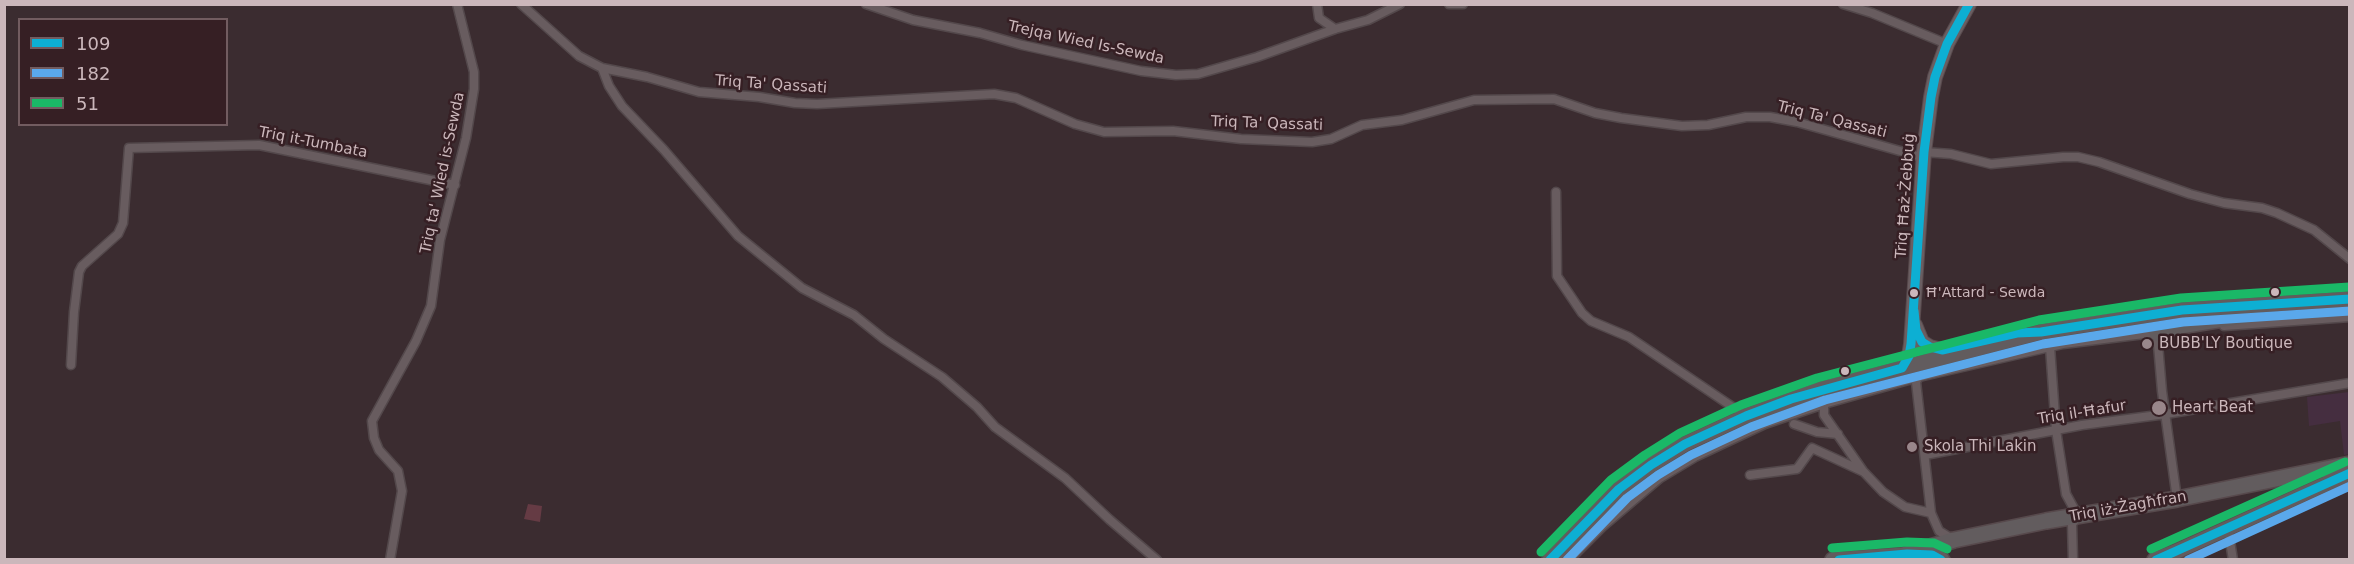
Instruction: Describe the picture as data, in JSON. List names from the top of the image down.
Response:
{
  "streets": {
    "highway": ["Triq iż-Żagħfran"],
    "main road": ["Triq Ħaż-Żebbuġ"],
    "street": [
      "Trejqa Wied Is-Sewda",
      "Triq Ta' Qassati",
      "Triq it-Tumbata",
      "Triq ta' Wied is-Sewda",
      "Triq il-Ħafur"
    ]
  },
  "crossings": [
    ["Triq Ta' Qassati", "Triq Ħaż-Żebbuġ"],
    ["Triq it-Tumbata", "Triq ta' Wied is-Sewda"]
  ],
  "places": [
    "Ħ'Attard - Sewda",
    "BUBB'LY Boutique",
    "Heart Beat",
    "Skola Thi Lakin"
  ],
  "lines": ["transit line 109", "transit line 51", "transit line 182"],
  "legend": ["109", "182", "51"]
}
